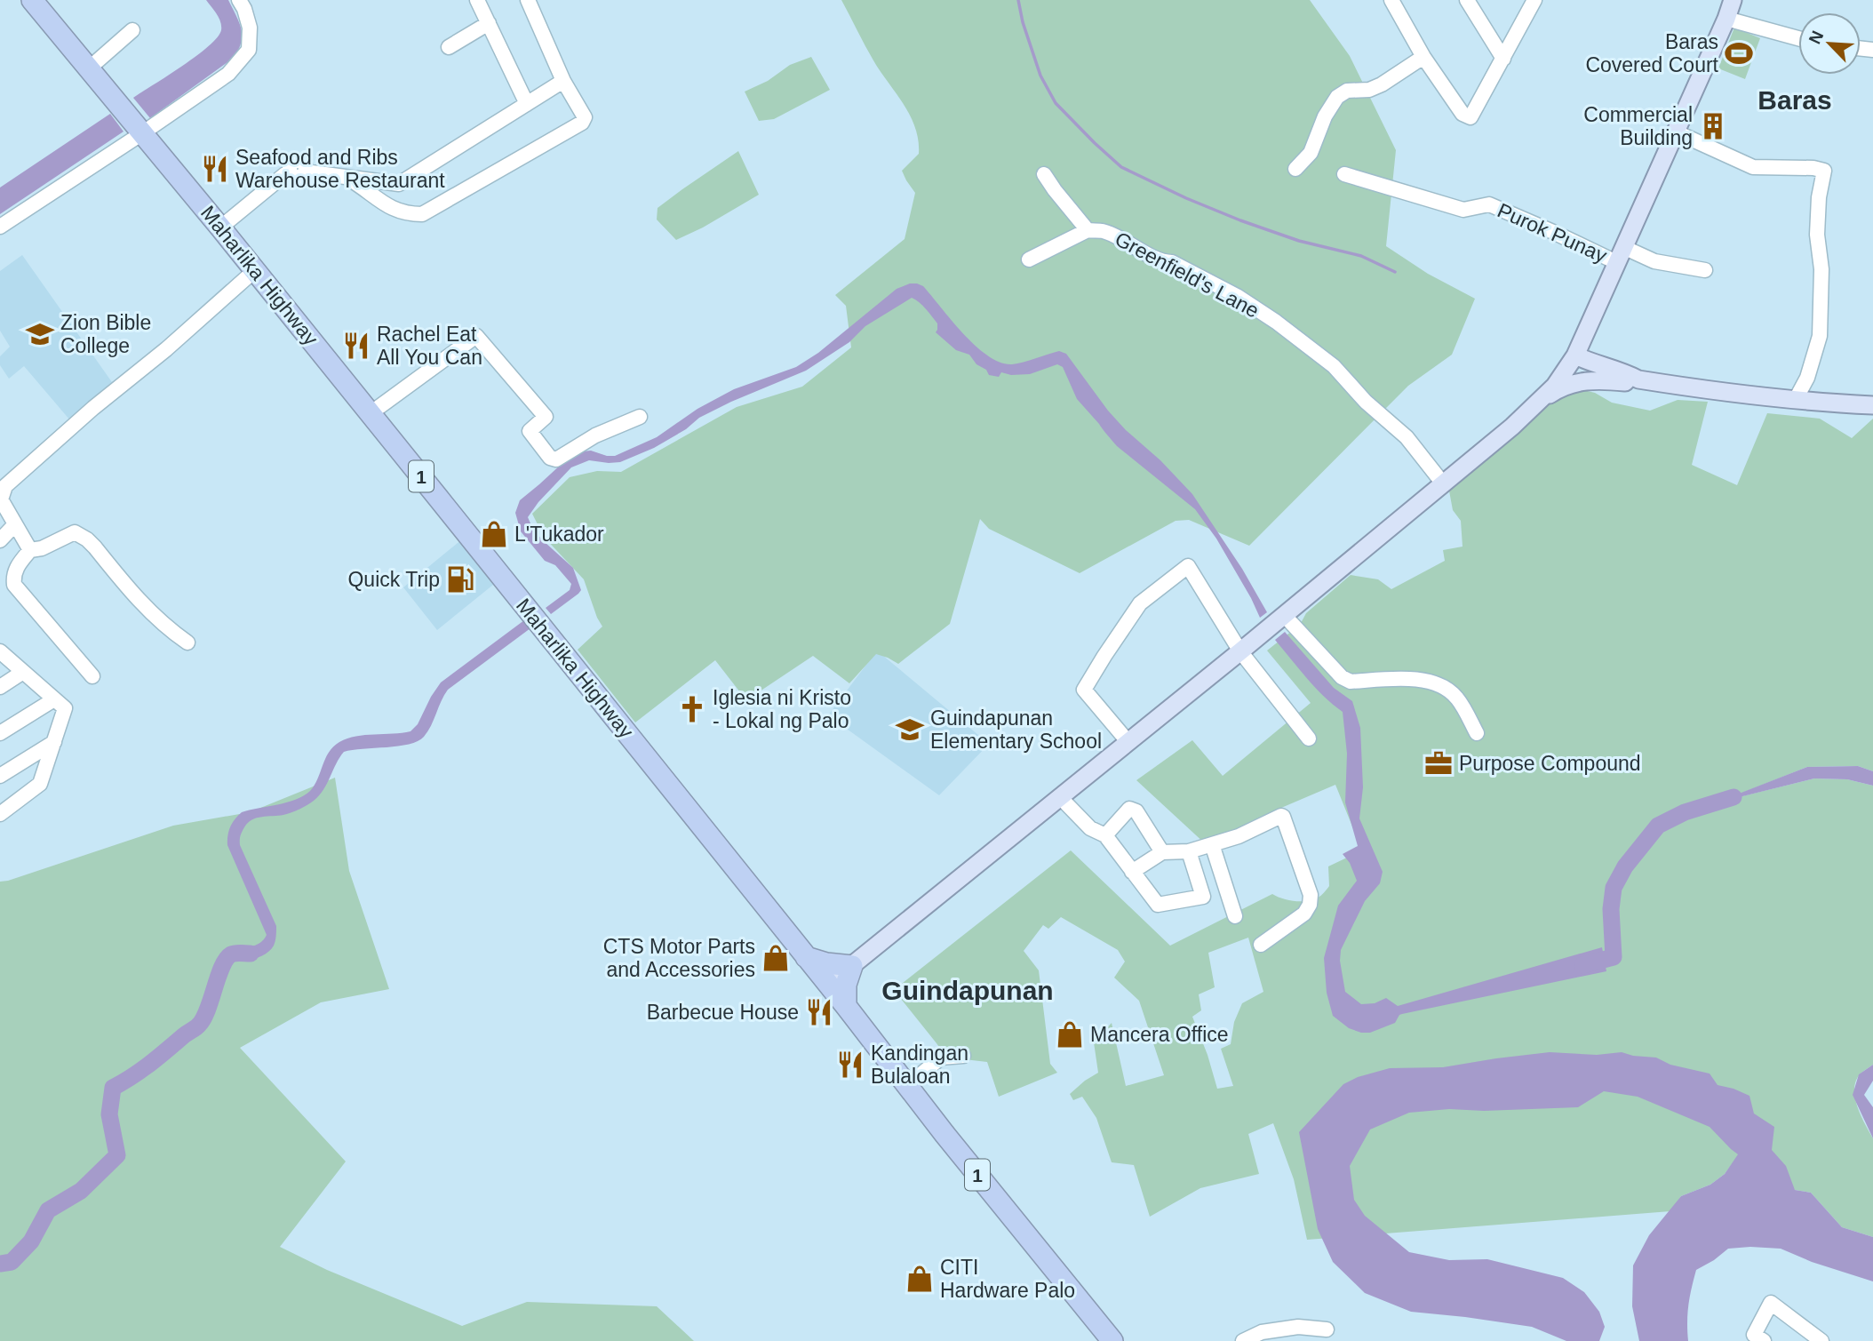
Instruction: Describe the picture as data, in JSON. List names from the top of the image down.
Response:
{
  "streets": {
    "highway": ["Maharlika Highway", "1"],
    "street": ["Purok Punay", "Greenfield's Lane"]
  },
  "districts": ["Baras", "Guindapunan"],
  "places": {
    "sports": ["Baras Covered Court"],
    "building": ["Commercial Building"],
    "restaurant": [
      "Seafood and Ribs Warehouse Restaurant",
      "Rachel Eat All You Can",
      "Barbecue House",
      "Kandingan Bulaloan"
    ],
    "school or university": ["Zion Bible College", "Guindapunan Elementary School"],
    "shop": [
      "L'Tukador",
      "CTS Motor Parts and Accessories",
      "Mancera Office",
      "CITI Hardware Palo"
    ],
    "fuel station": ["Quick Trip"],
    "church": ["Iglesia ni Kristo - Lokal ng Palo"],
    "office": ["Purpose Compound"]
  },
  "north": "top left"
}
